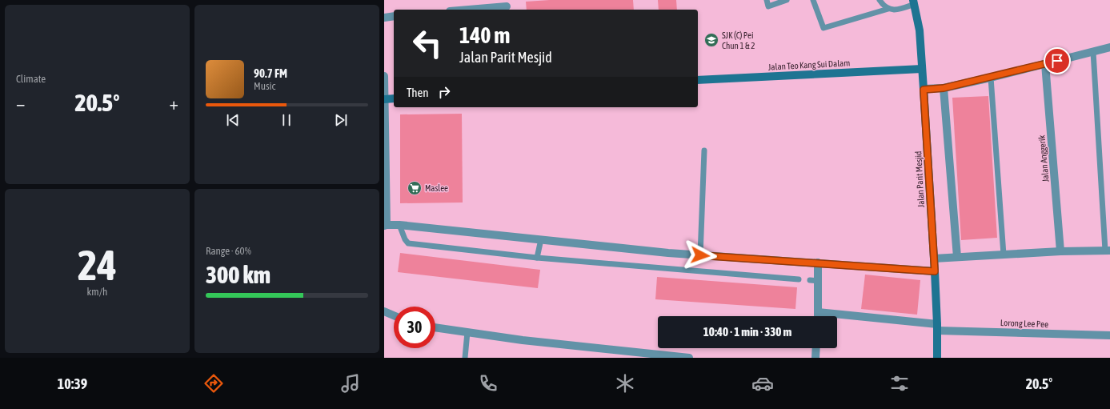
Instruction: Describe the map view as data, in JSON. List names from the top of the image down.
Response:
{
  "streets": {
    "main road": ["Jalan Teo Kang Sui Dalam", "Jalan Parit Mesjid"],
    "street": ["Jalan Anggerik", "Lorong Lee Pee"]
  },
  "crossings": [
    ["Jalan Teo Kang Sui Dalam", "Jalan Parit Mesjid"],
    ["Jalan Parit Mesjid", "Lorong Lee Pee"]
  ],
  "places": {
    "school or university": ["SJK (C) Pei Chun 1 & 2"],
    "supermarket": ["Maslee"]
  },
  "page": {
    "tile": [
      "Climate",
      ["24", "km/h"],
      ["Range · 60%", "300 km"]
    ],
    "turn": ["140 m", "Jalan Parit Mesjid"],
    "song": ["90.7 FM", "Music"],
    "then": "Then",
    "heat": ["−", "20.5°", "+"],
    "limit": "30",
    "trip": "10:40 · 1 min · 330 m",
    "tabs": ["10:39", "20.5°"]
  }
}
